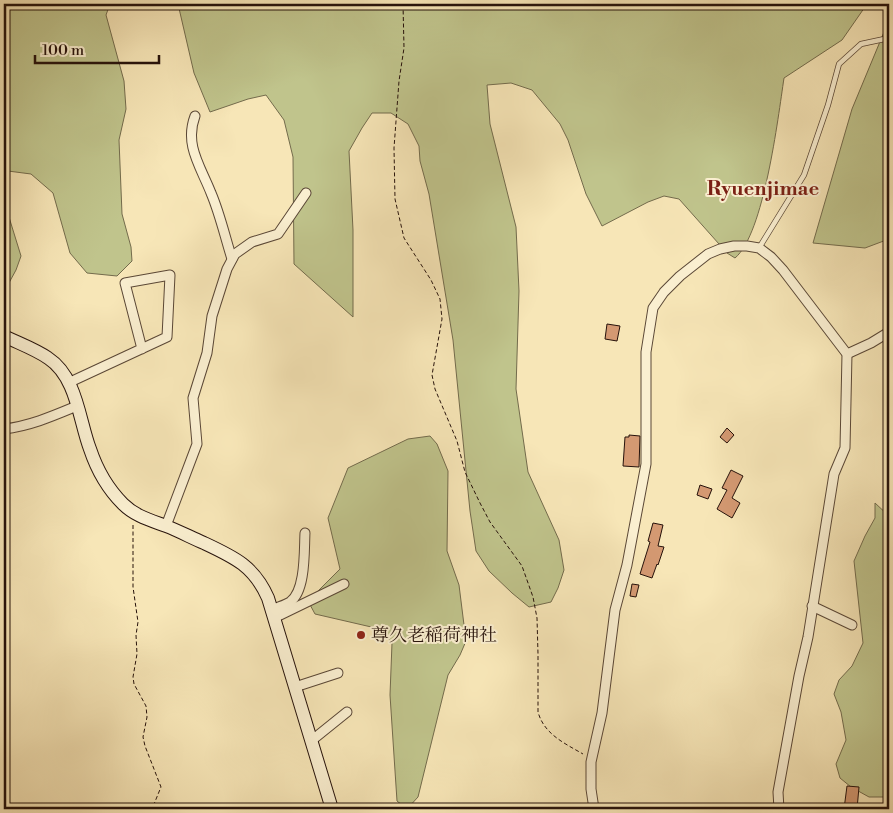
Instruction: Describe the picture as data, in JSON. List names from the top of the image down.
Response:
{
  "districts": ["Ryuenjimae"],
  "places": ["尊久老稲荷神社"],
  "scale_bar": "100 m"
}
